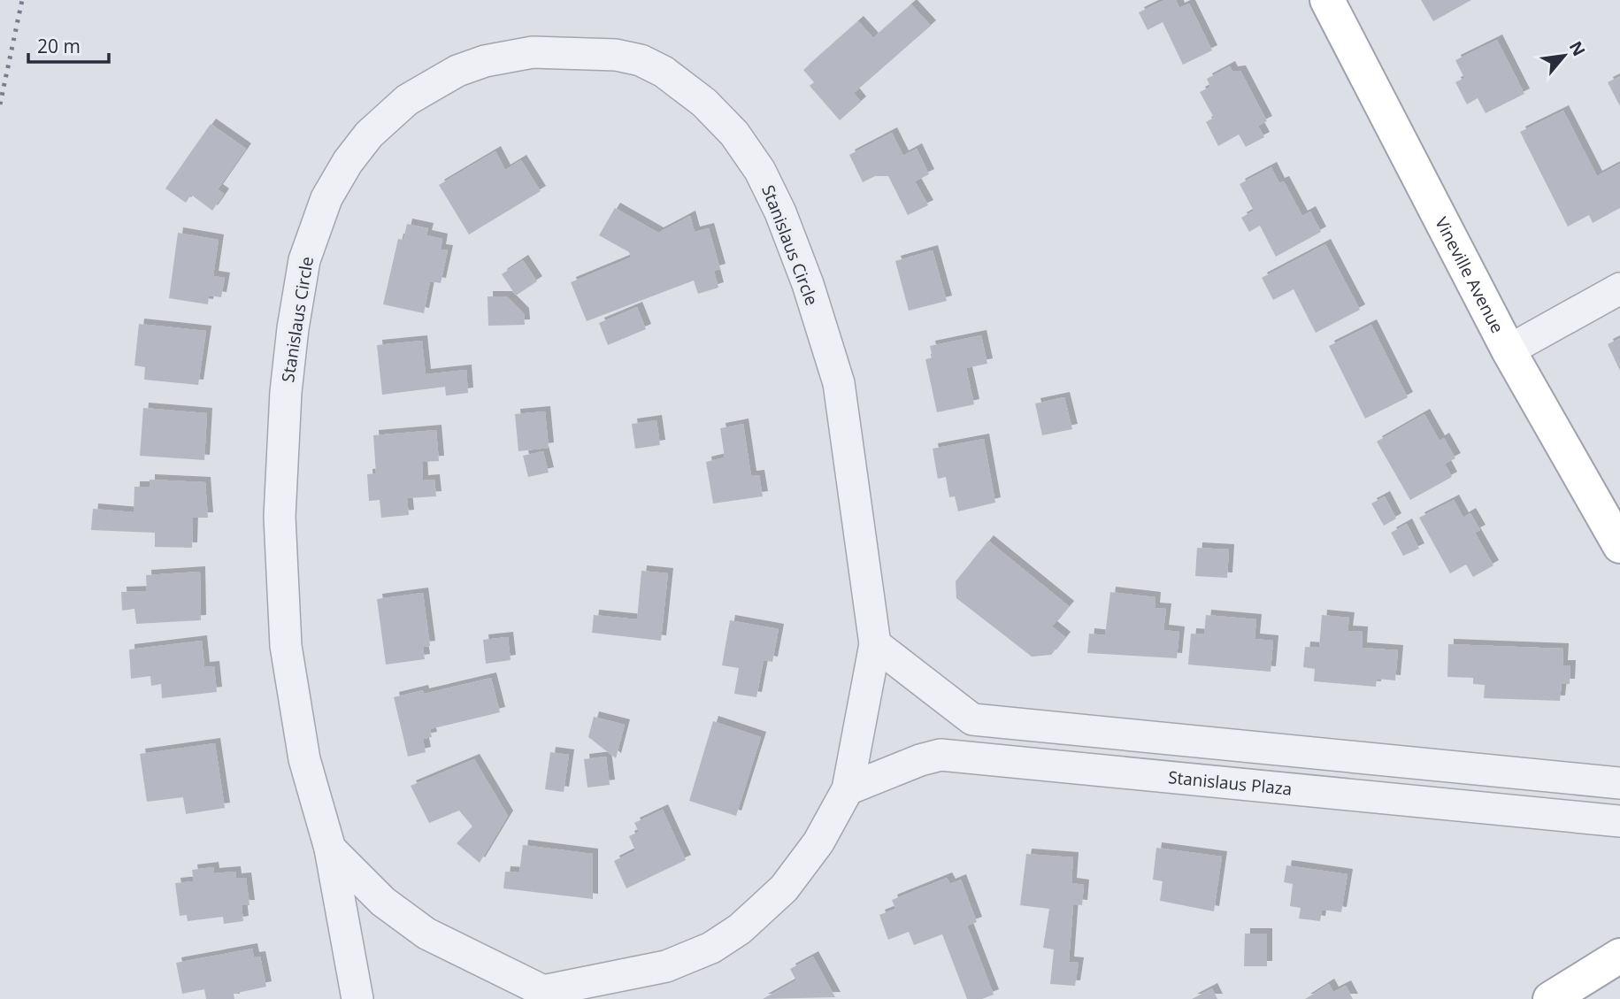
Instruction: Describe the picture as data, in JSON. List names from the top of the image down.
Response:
{
  "streets": {
    "main road": ["Vineville Avenue"],
    "street": ["Stanislaus Circle", "Stanislaus Plaza"]
  },
  "crossings": [
    ["Stanislaus Circle", "Stanislaus Plaza"]
  ],
  "scale_bar": "20 m",
  "north": "top right"
}
